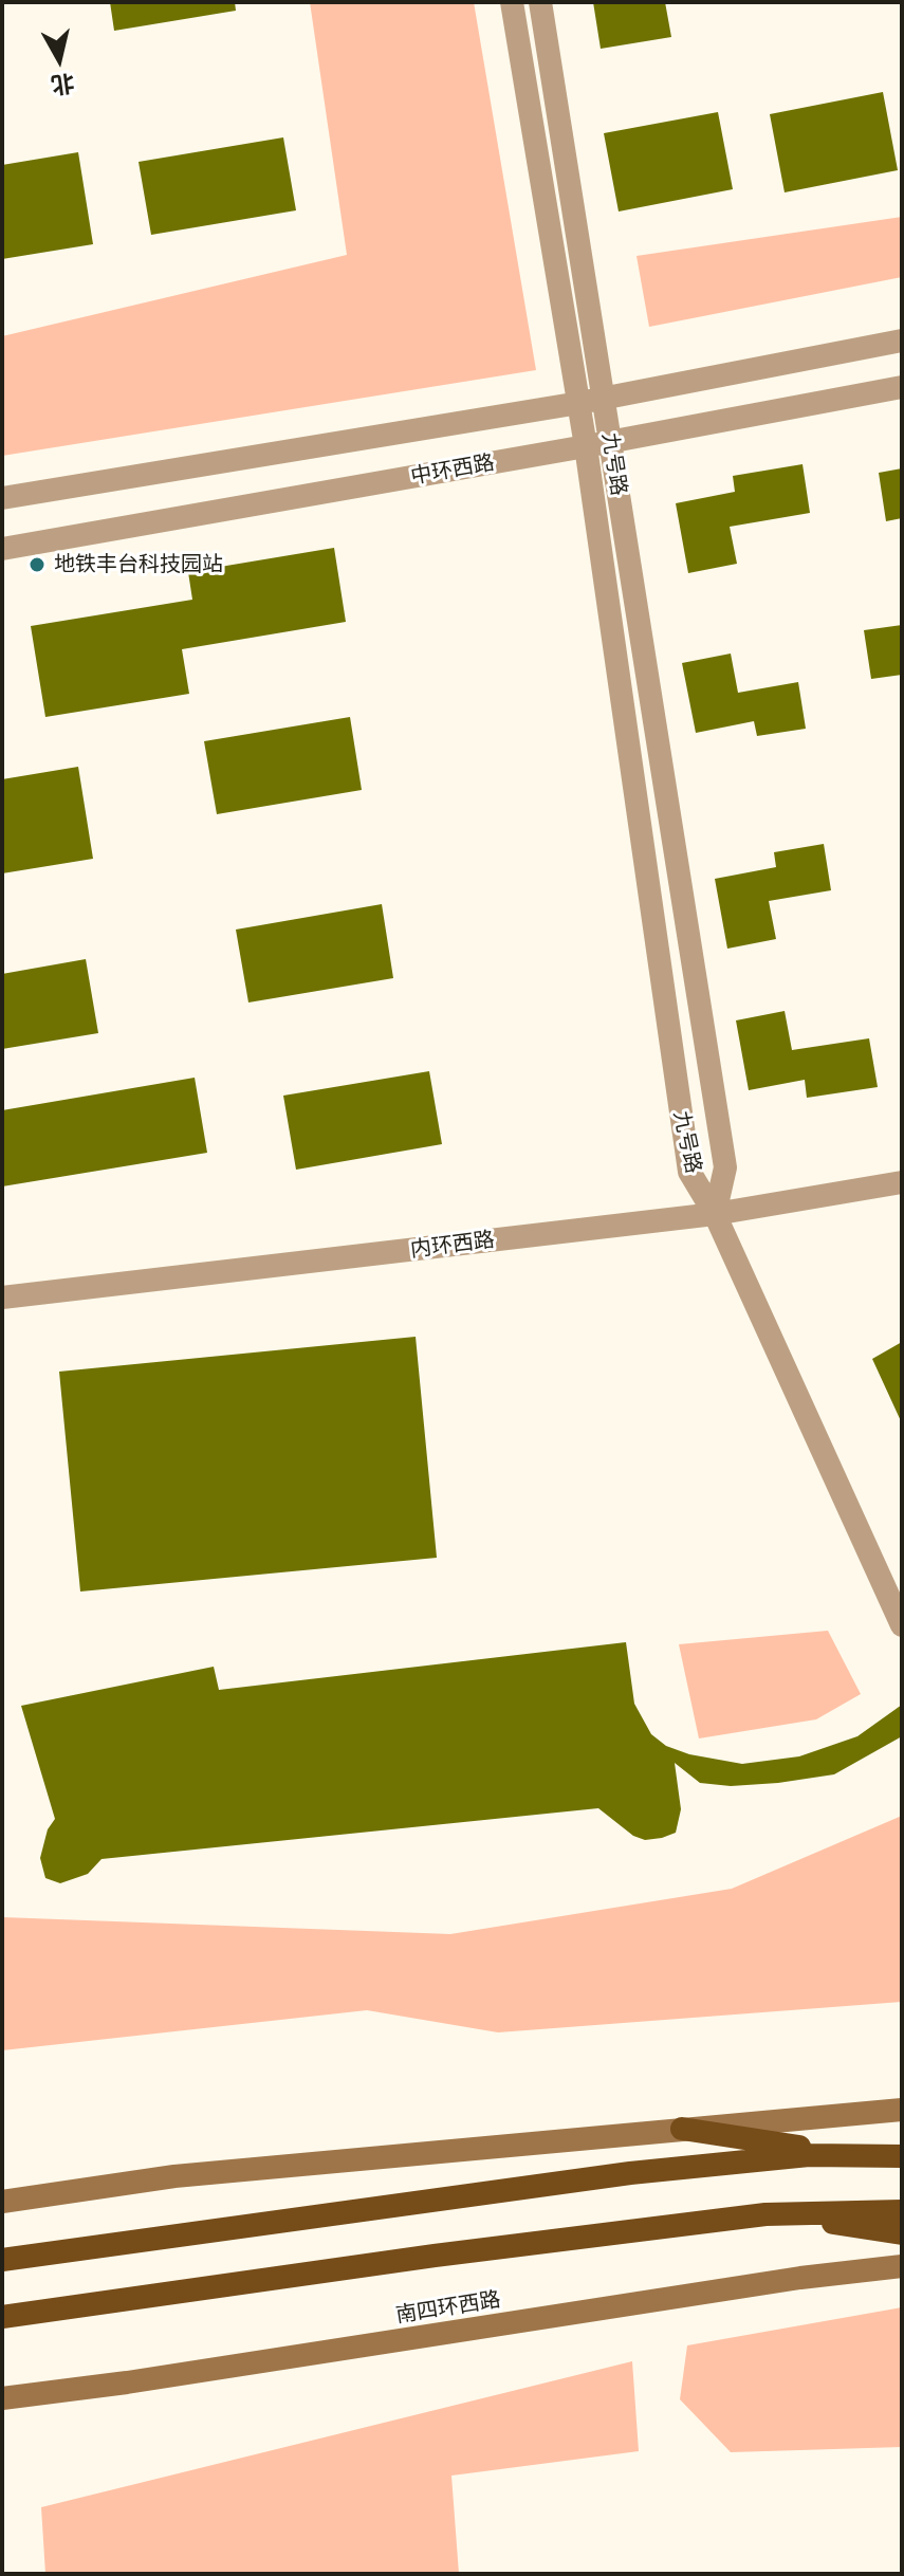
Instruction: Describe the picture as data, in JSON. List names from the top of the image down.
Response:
{
  "streets": {
    "main road": ["南四环西路"],
    "street": ["九号路", "中环西路", "内环西路"]
  },
  "crossings": [
    ["九号路", "中环西路"],
    ["九号路", "内环西路"]
  ],
  "places": ["地铁丰台科技园站"],
  "north": "bottom"
}
